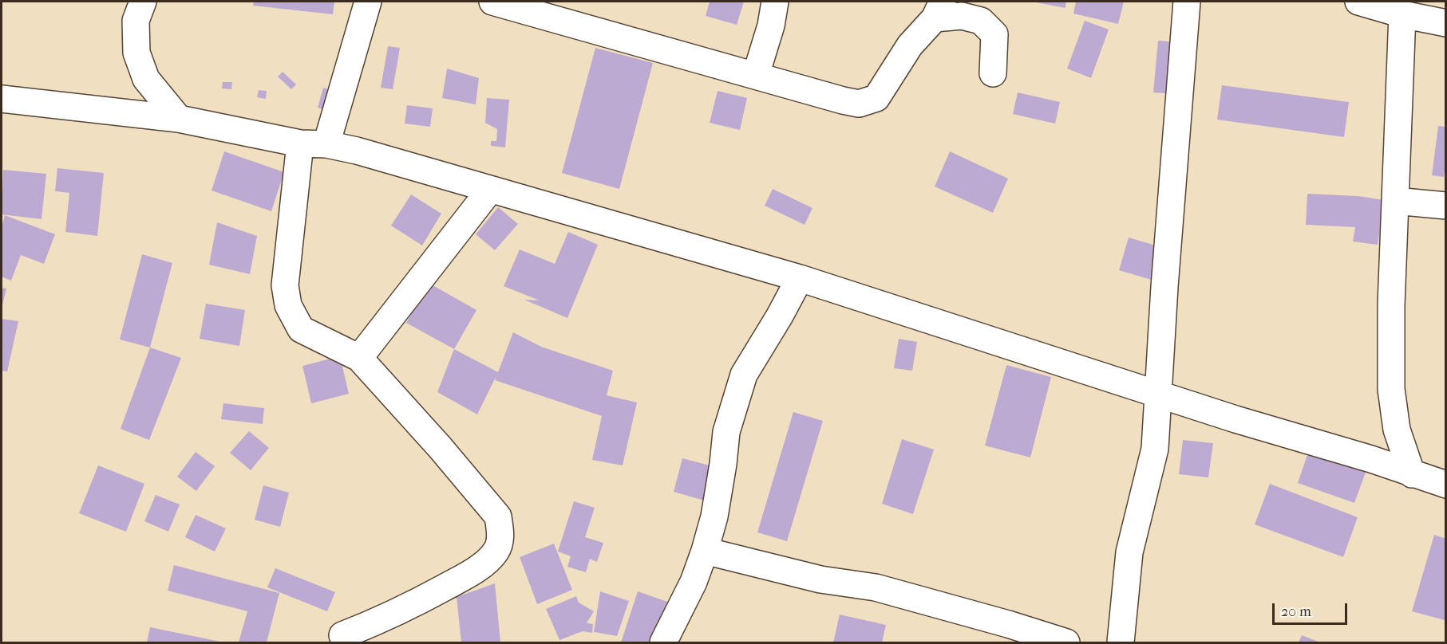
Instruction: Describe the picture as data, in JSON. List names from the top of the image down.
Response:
{
  "scale_bar": "20 m"
}
